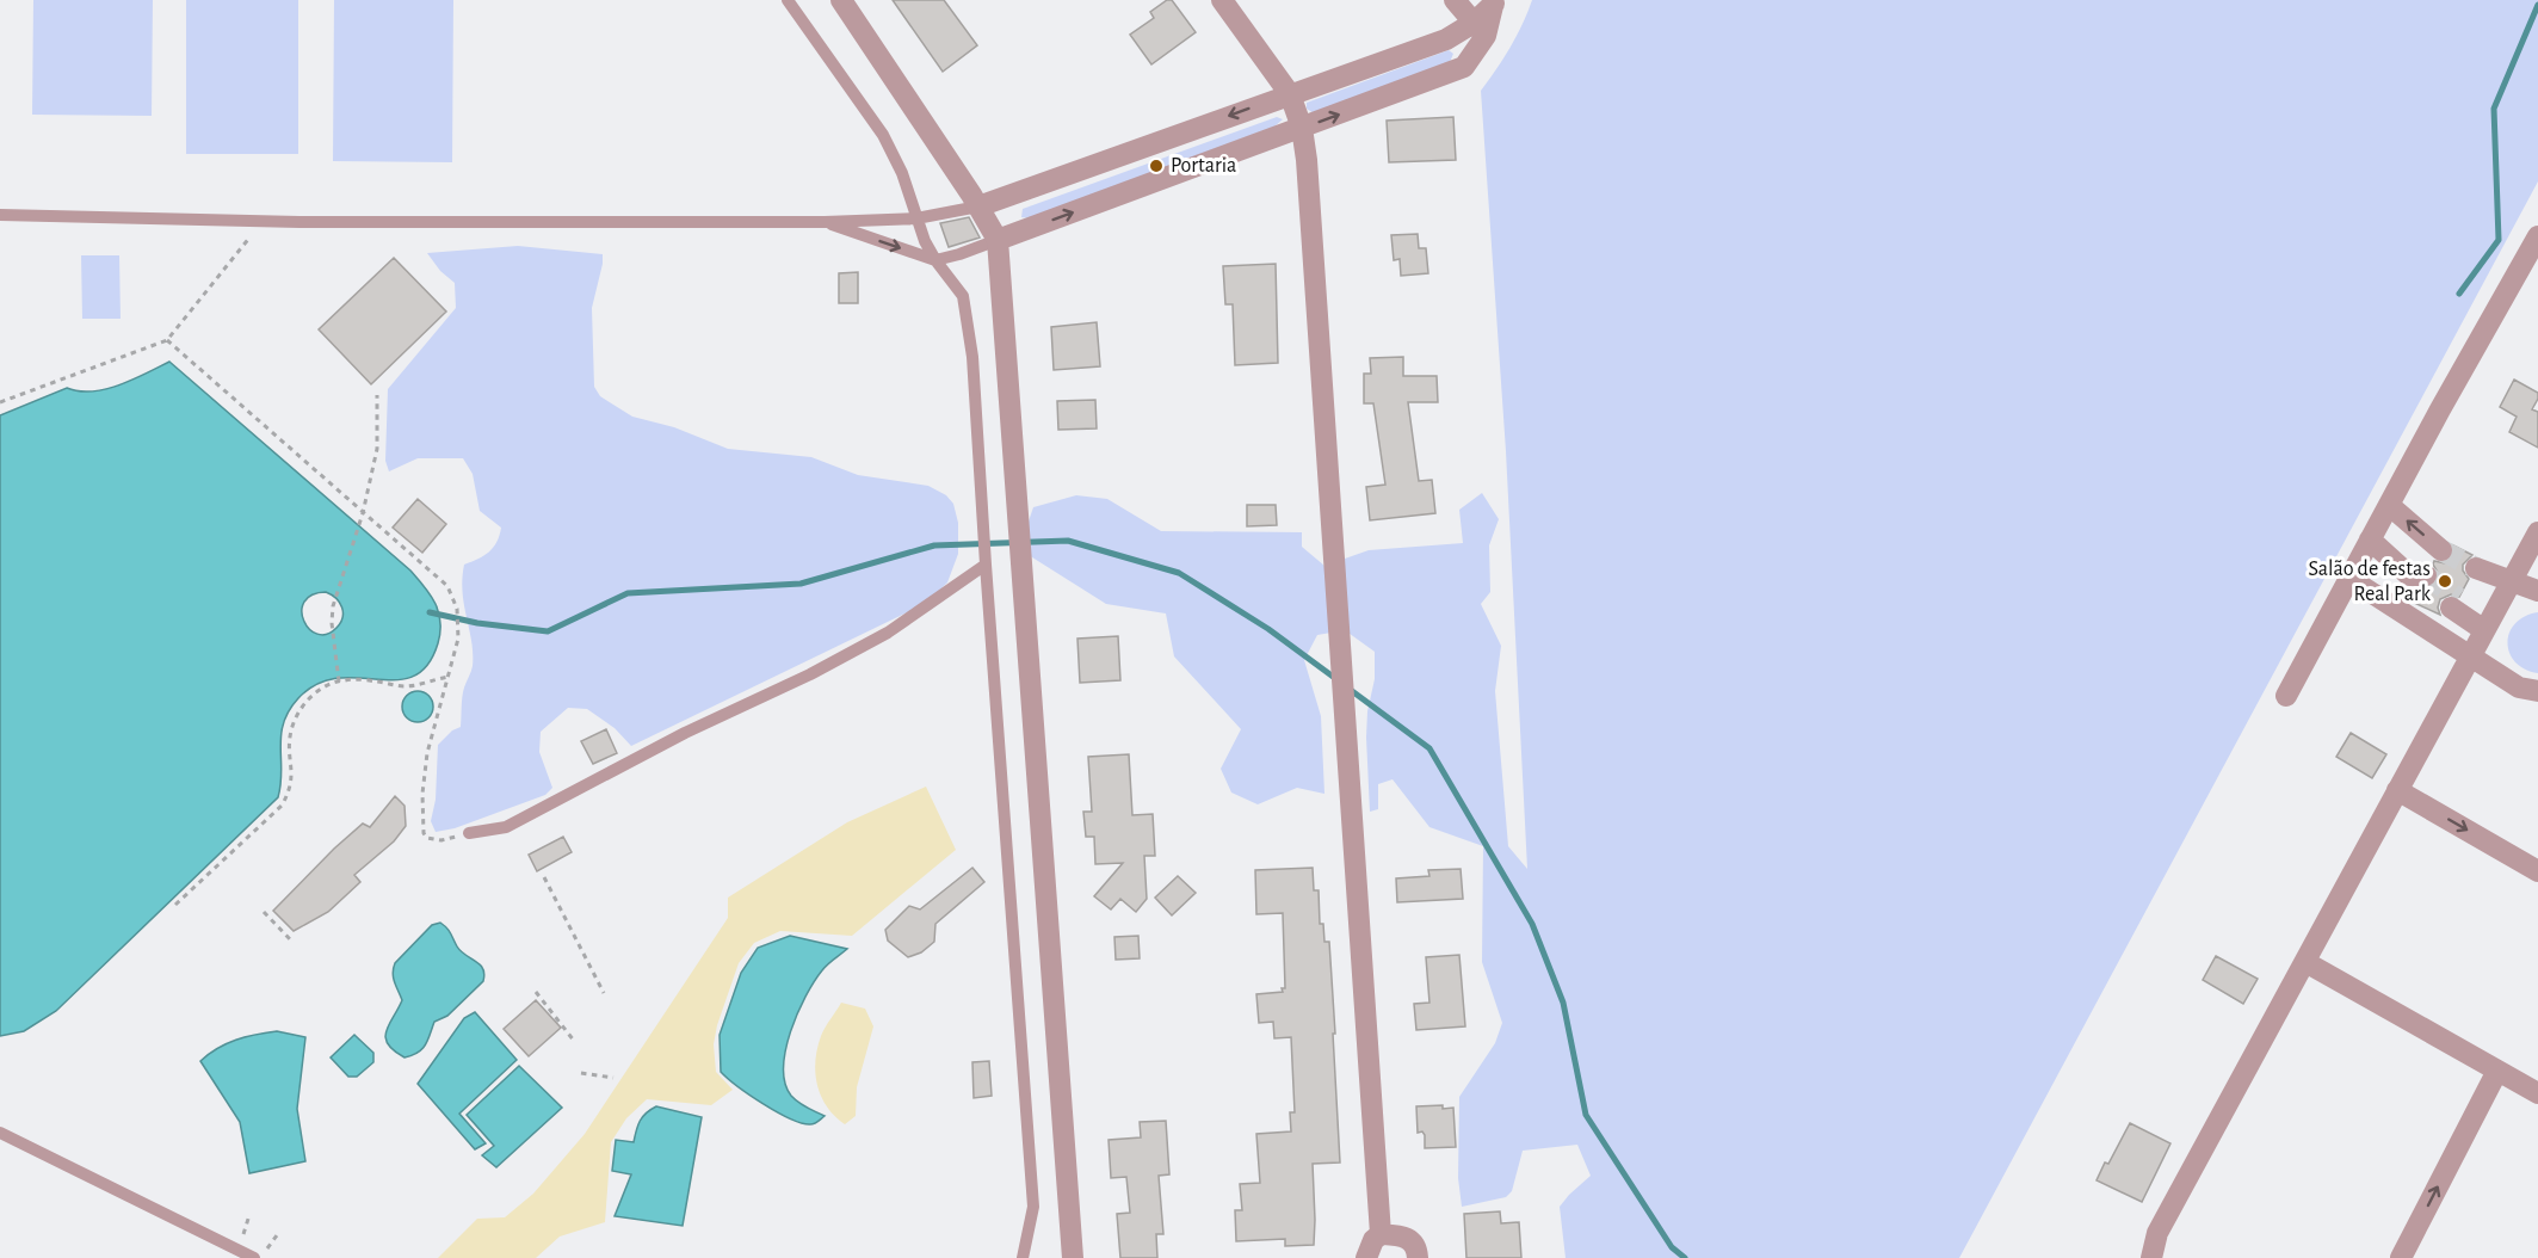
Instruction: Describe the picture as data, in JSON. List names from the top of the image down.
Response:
{
  "places": ["Portaria", "Salão de festas Real Park"]
}
